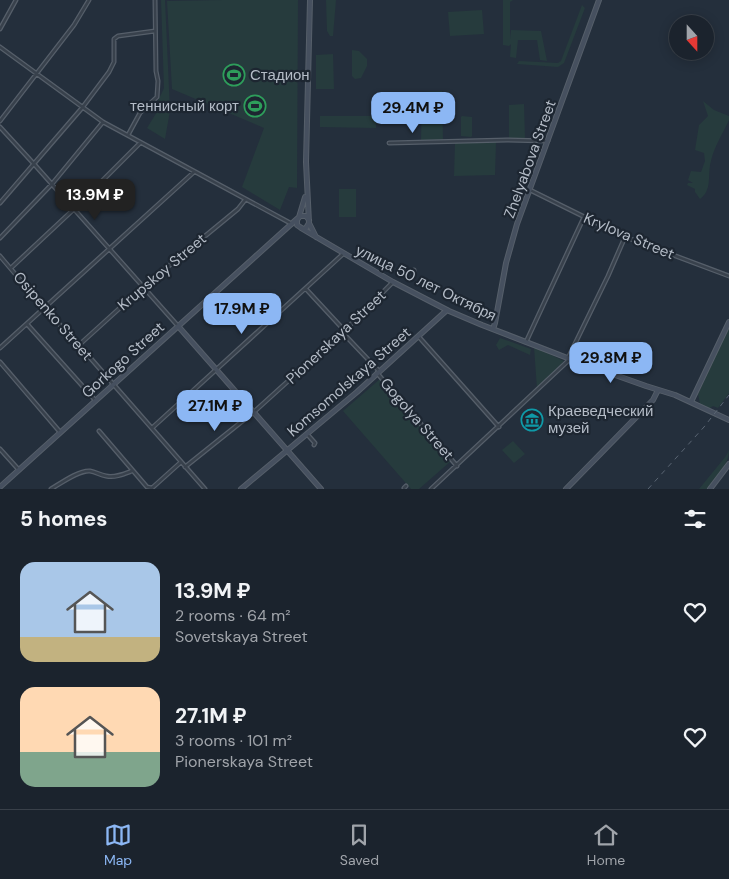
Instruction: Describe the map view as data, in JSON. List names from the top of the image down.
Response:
{
  "streets": {
    "main road": [
      "Zhelyabova Street",
      "улица 50 лет Октября",
      "Gorkogo Street",
      "Komsomolskaya Street"
    ],
    "street": [
      "Krylova Street",
      "Krupskoy Street",
      "Osipenko Street",
      "Pionerskaya Street",
      "Gogolya Street"
    ]
  },
  "crossings": [
    ["Zhelyabova Street", "Krylova Street"],
    ["Zhelyabova Street", "улица 50 лет Октября"],
    ["Krupskoy Street", "Osipenko Street"],
    ["улица 50 лет Октября", "Pionerskaya Street"],
    ["улица 50 лет Октября", "Gorkogo Street"],
    ["улица 50 лет Октября", "Komsomolskaya Street"],
    ["Osipenko Street", "Pionerskaya Street"],
    ["Osipenko Street", "Gorkogo Street"],
    ["Pionerskaya Street", "Gogolya Street"],
    ["Komsomolskaya Street", "Gogolya Street"]
  ],
  "places": {
    "sports": ["Стадион", "теннисный корт"],
    "museum": ["Краеведческий музей"]
  },
  "north": "bottom",
  "page": {
    "price": [
      "29.4M ₽",
      "13.9M ₽",
      "17.9M ₽",
      "29.8M ₽",
      "27.1M ₽"
    ],
    "heading": "5 homes",
    "list": [
      {
        "name": "13.9M ₽",
        "note": "2 rooms · 64 m² · Sovetskaya Street"
      },
      {
        "name": "27.1M ₽",
        "note": "3 rooms · 101 m² · Pionerskaya Street"
      }
    ],
    "tabs": ["Map", "Saved", "Home"]
  }
}
